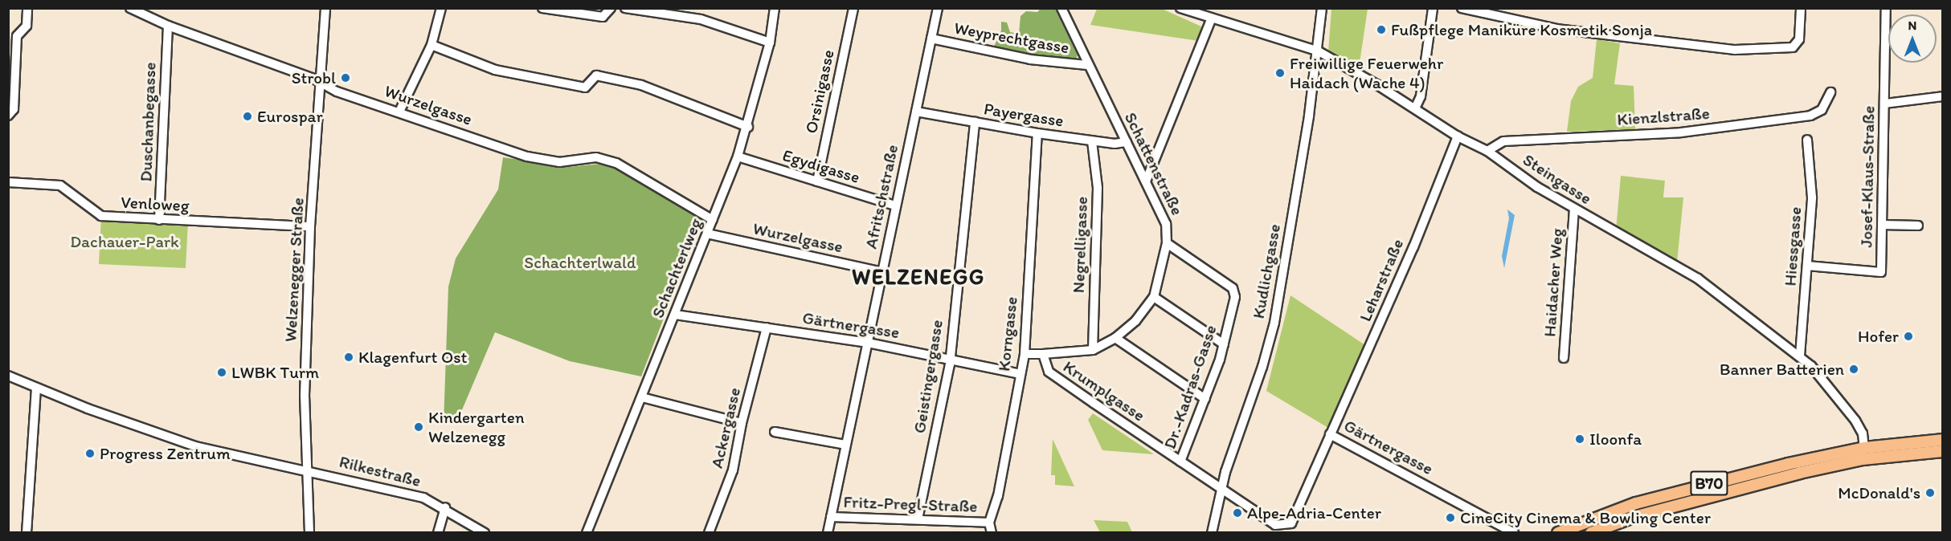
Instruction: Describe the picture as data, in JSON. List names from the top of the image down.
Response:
{
  "streets": {
    "main road": ["B70"],
    "street": [
      "Weyprechtgasse",
      "Orsinigasse",
      "Wurzelgasse",
      "Payergasse",
      "Kienzlstraße",
      "Duschanbegasse",
      "Schattenstraße",
      "Egydigasse",
      "Josef-Klaus-Straße",
      "Steingasse",
      "Afritschstraße",
      "Venloweg",
      "Negrelligasse",
      "Hiessgasse",
      "Schachterlweg",
      "Welzenegger Straße",
      "Kudlichgasse",
      "Leharstraße",
      "Haidacher Weg",
      "Gärtnergasse",
      "Korngasse",
      "Geistingergasse",
      "Dr.-Kadras-Gasse",
      "Krumplgasse",
      "Ackergasse",
      "Rilkestraße",
      "Fritz-Pregl-Straße"
    ]
  },
  "crossings": [
    ["Weyprechtgasse", "Schattenstraße"],
    ["Weyprechtgasse", "Afritschstraße"],
    ["Orsinigasse", "Egydigasse"],
    ["Wurzelgasse", "Duschanbegasse"],
    ["Wurzelgasse", "Afritschstraße"],
    ["Wurzelgasse", "Schachterlweg"],
    ["Wurzelgasse", "Welzenegger Straße"],
    ["Payergasse", "Schattenstraße"],
    ["Payergasse", "Afritschstraße"],
    ["Payergasse", "Negrelligasse"],
    ["Payergasse", "Korngasse"],
    ["Payergasse", "Geistingergasse"],
    ["Kienzlstraße", "Steingasse"],
    ["Duschanbegasse", "Venloweg"],
    ["Schattenstraße", "Negrelligasse"],
    ["Schattenstraße", "Dr.-Kadras-Gasse"],
    ["Schattenstraße", "Krumplgasse"],
    ["Egydigasse", "Afritschstraße"],
    ["Egydigasse", "Schachterlweg"],
    ["Josef-Klaus-Straße", "Hiessgasse"],
    ["Steingasse", "Hiessgasse"],
    ["Steingasse", "Kudlichgasse"],
    ["Steingasse", "Leharstraße"],
    ["Steingasse", "Haidacher Weg"],
    ["Steingasse", "B70"],
    ["Afritschstraße", "Gärtnergasse"],
    ["Afritschstraße", "Fritz-Pregl-Straße"],
    ["Venloweg", "Welzenegger Straße"],
    ["Schachterlweg", "Gärtnergasse"],
    ["Welzenegger Straße", "Rilkestraße"],
    ["Kudlichgasse", "Gärtnergasse"],
    ["Kudlichgasse", "Krumplgasse"],
    ["Leharstraße", "Gärtnergasse"],
    ["Gärtnergasse", "Korngasse"],
    ["Gärtnergasse", "Geistingergasse"],
    ["Gärtnergasse", "Krumplgasse"],
    ["Gärtnergasse", "Ackergasse"],
    ["Korngasse", "Krumplgasse"],
    ["Korngasse", "Fritz-Pregl-Straße"],
    ["Geistingergasse", "Fritz-Pregl-Straße"],
    ["Dr.-Kadras-Gasse", "Krumplgasse"]
  ],
  "districts": ["WELZENEGG"],
  "parks": ["Dachauer-Park", "Schachterlwald"],
  "places": [
    "Fußpflege Maniküre Kosmetik Sonja",
    "Freiwillige Feuerwehr Haidach (Wache 4)",
    "Strobl",
    "Eurospar",
    "Hofer",
    "Klagenfurt Ost",
    "Banner Batterien",
    "LWBK Turm",
    "Kindergarten Welzenegg",
    "Iloonfa",
    "Progress Zentrum",
    "McDonald's",
    "Alpe-Adria-Center",
    "CineCity Cinema & Bowling Center"
  ],
  "north": "top"
}
